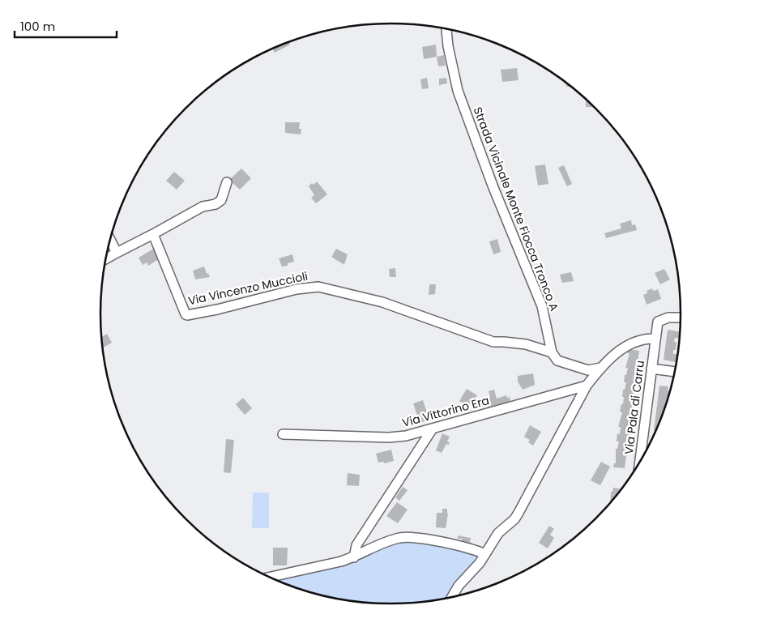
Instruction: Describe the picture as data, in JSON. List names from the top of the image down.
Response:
{
  "streets": {
    "street": [
      "Strada Vicinale Monte Fiocca Tronco A",
      "Via Vincenzo Muccioli",
      "Via Pala di Carru",
      "Via Vittorino Era"
    ]
  },
  "crossings": [
    ["Strada Vicinale Monte Fiocca Tronco A", "Via Vincenzo Muccioli"]
  ],
  "scale_bar": "100 m"
}
